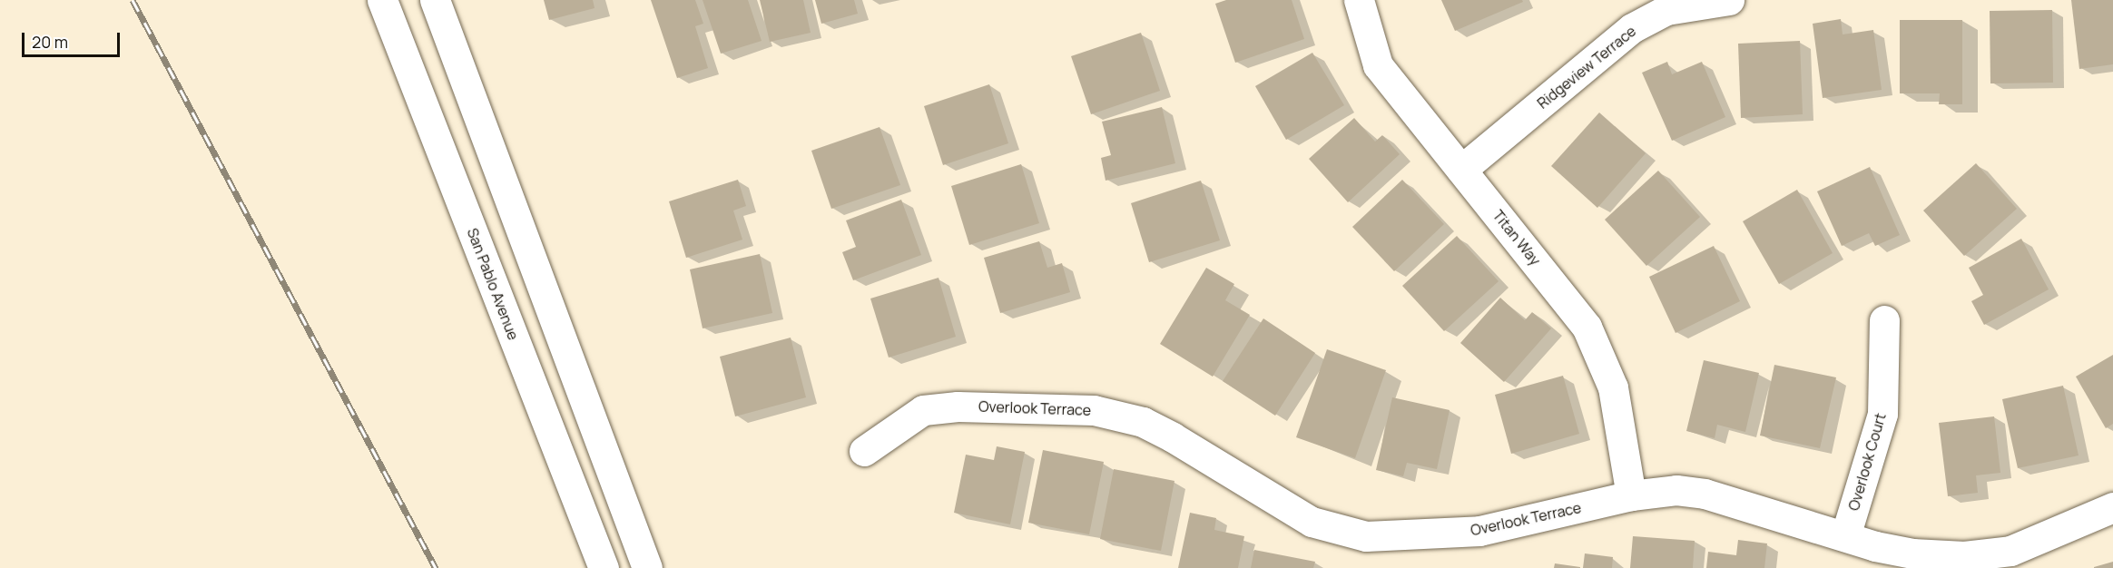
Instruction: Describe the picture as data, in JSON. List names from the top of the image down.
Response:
{
  "streets": {
    "street": [
      "Ridgeview Terrace",
      "Titan Way",
      "San Pablo Avenue",
      "Overlook Terrace",
      "Overlook Court"
    ]
  },
  "crossings": [
    ["Ridgeview Terrace", "Titan Way"],
    ["Titan Way", "Overlook Terrace"],
    ["Overlook Terrace", "Overlook Court"]
  ],
  "scale_bar": "20 m"
}
